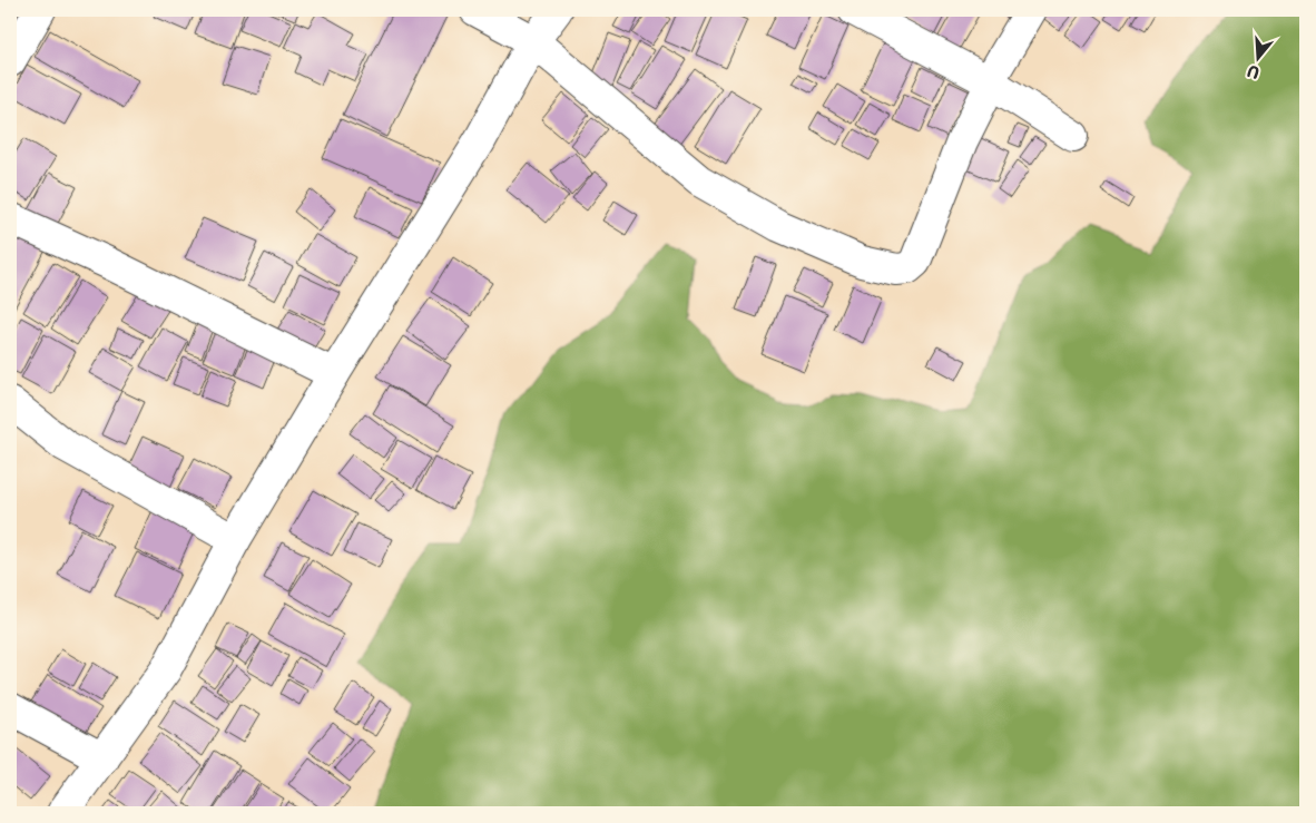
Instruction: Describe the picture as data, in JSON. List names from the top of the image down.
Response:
{
  "north": "bottom"
}
